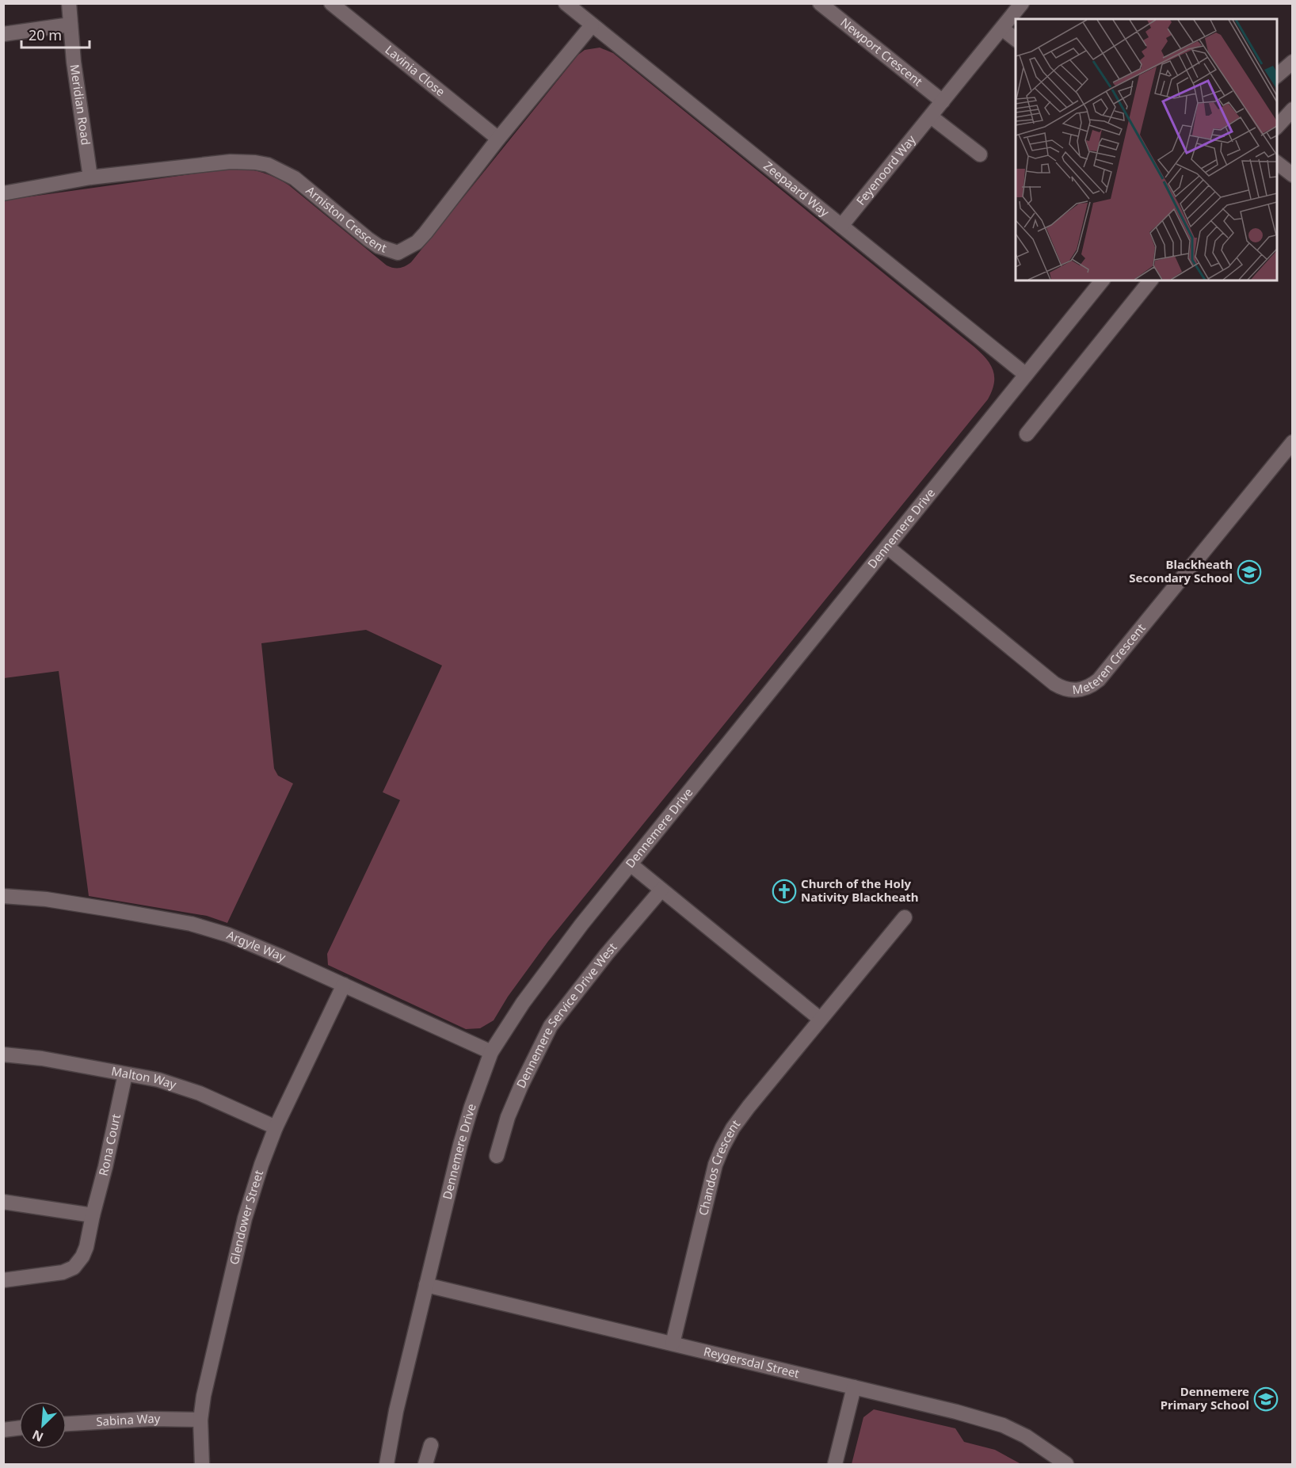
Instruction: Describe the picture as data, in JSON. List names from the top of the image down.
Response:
{
  "streets": {
    "street": [
      "Newport Crescent",
      "Lavinia Close",
      "Meridian Road",
      "Feyenoord Way",
      "Zeepaard Way",
      "Arniston Crescent",
      "Dennemere Drive",
      "Meteren Crescent",
      "Argyle Way",
      "Dennemere Service Drive West",
      "Malton Way",
      "Rona Court",
      "Chandos Crescent",
      "Glendower Street",
      "Reygersdal Street",
      "Sabina Way"
    ]
  },
  "crossings": [
    ["Newport Crescent", "Feyenoord Way"],
    ["Lavinia Close", "Arniston Crescent"],
    ["Meridian Road", "Arniston Crescent"],
    ["Feyenoord Way", "Zeepaard Way"],
    ["Zeepaard Way", "Arniston Crescent"],
    ["Zeepaard Way", "Dennemere Drive"],
    ["Dennemere Drive", "Meteren Crescent"],
    ["Dennemere Drive", "Argyle Way"],
    ["Dennemere Drive", "Reygersdal Street"],
    ["Argyle Way", "Glendower Street"],
    ["Malton Way", "Rona Court"],
    ["Malton Way", "Glendower Street"],
    ["Chandos Crescent", "Reygersdal Street"],
    ["Glendower Street", "Sabina Way"]
  ],
  "places": {
    "school or university": ["Blackheath Secondary School", "Dennemere Primary School"],
    "church": ["Church of the Holy Nativity Blackheath"]
  },
  "scale_bar": "20 m",
  "north": "bottom left"
}
